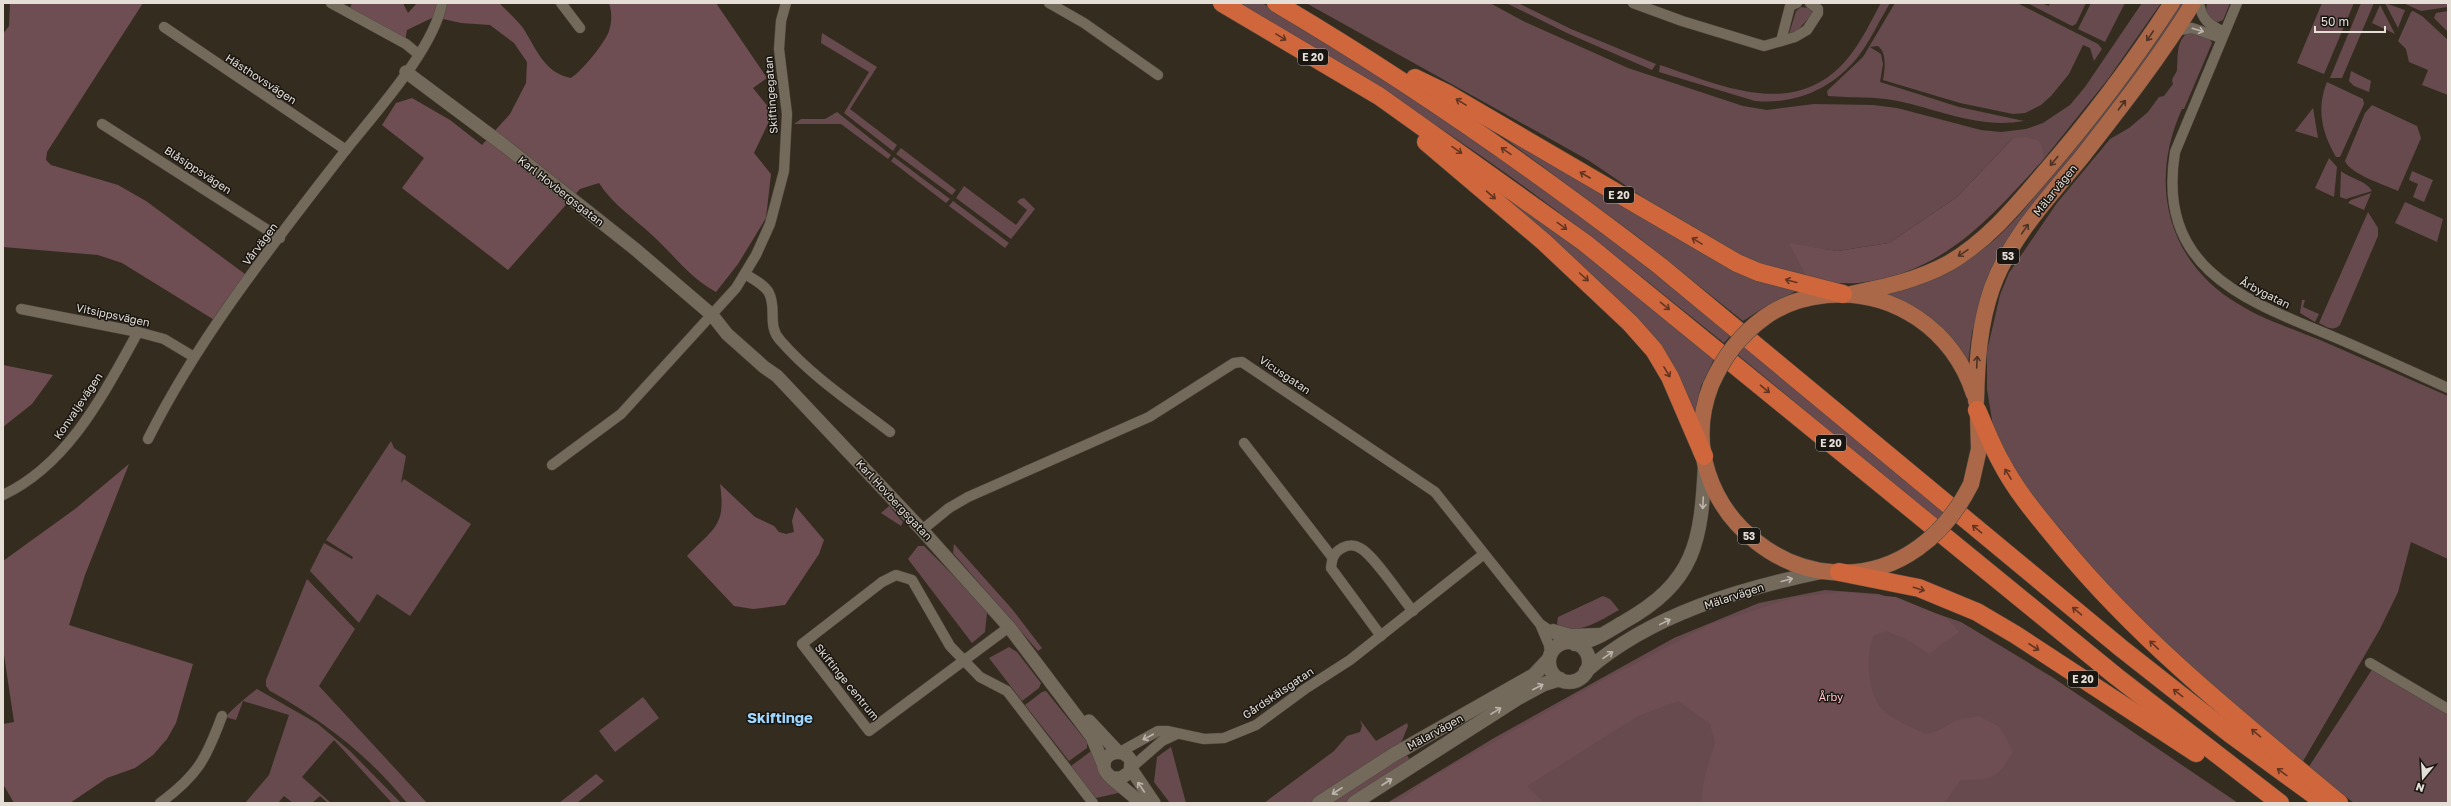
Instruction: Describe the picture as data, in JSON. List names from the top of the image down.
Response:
{
  "streets": {
    "highway": ["E 20"],
    "main road": ["Mälarvägen", "53"],
    "street": [
      "Hästhovsvägen",
      "Skiftingegatan",
      "Blåsippsvägen",
      "Karl Hovbergsgatan",
      "Vårvägen",
      "Årbygatan",
      "Vitsippsvägen",
      "Vicusgatan",
      "Konvaljevägen",
      "Skiftinge centrum",
      "Gårdskälsgatan"
    ]
  },
  "crossings": [
    ["E 20", "Mälarvägen"],
    ["E 20", "53"],
    ["Hästhovsvägen", "Vårvägen"],
    ["Skiftingegatan", "Karl Hovbergsgatan"],
    ["Blåsippsvägen", "Vårvägen"],
    ["Mälarvägen", "53"],
    ["Mälarvägen", "Vicusgatan"],
    ["Karl Hovbergsgatan", "Vårvägen"],
    ["Karl Hovbergsgatan", "Vicusgatan"],
    ["Karl Hovbergsgatan", "Gårdskälsgatan"],
    ["Vårvägen", "Vitsippsvägen"],
    ["Vitsippsvägen", "Konvaljevägen"],
    ["Vicusgatan", "Gårdskälsgatan"]
  ],
  "districts": ["Skiftinge"],
  "parks": ["Årby"],
  "scale_bar": "50 m",
  "north": "bottom"
}
